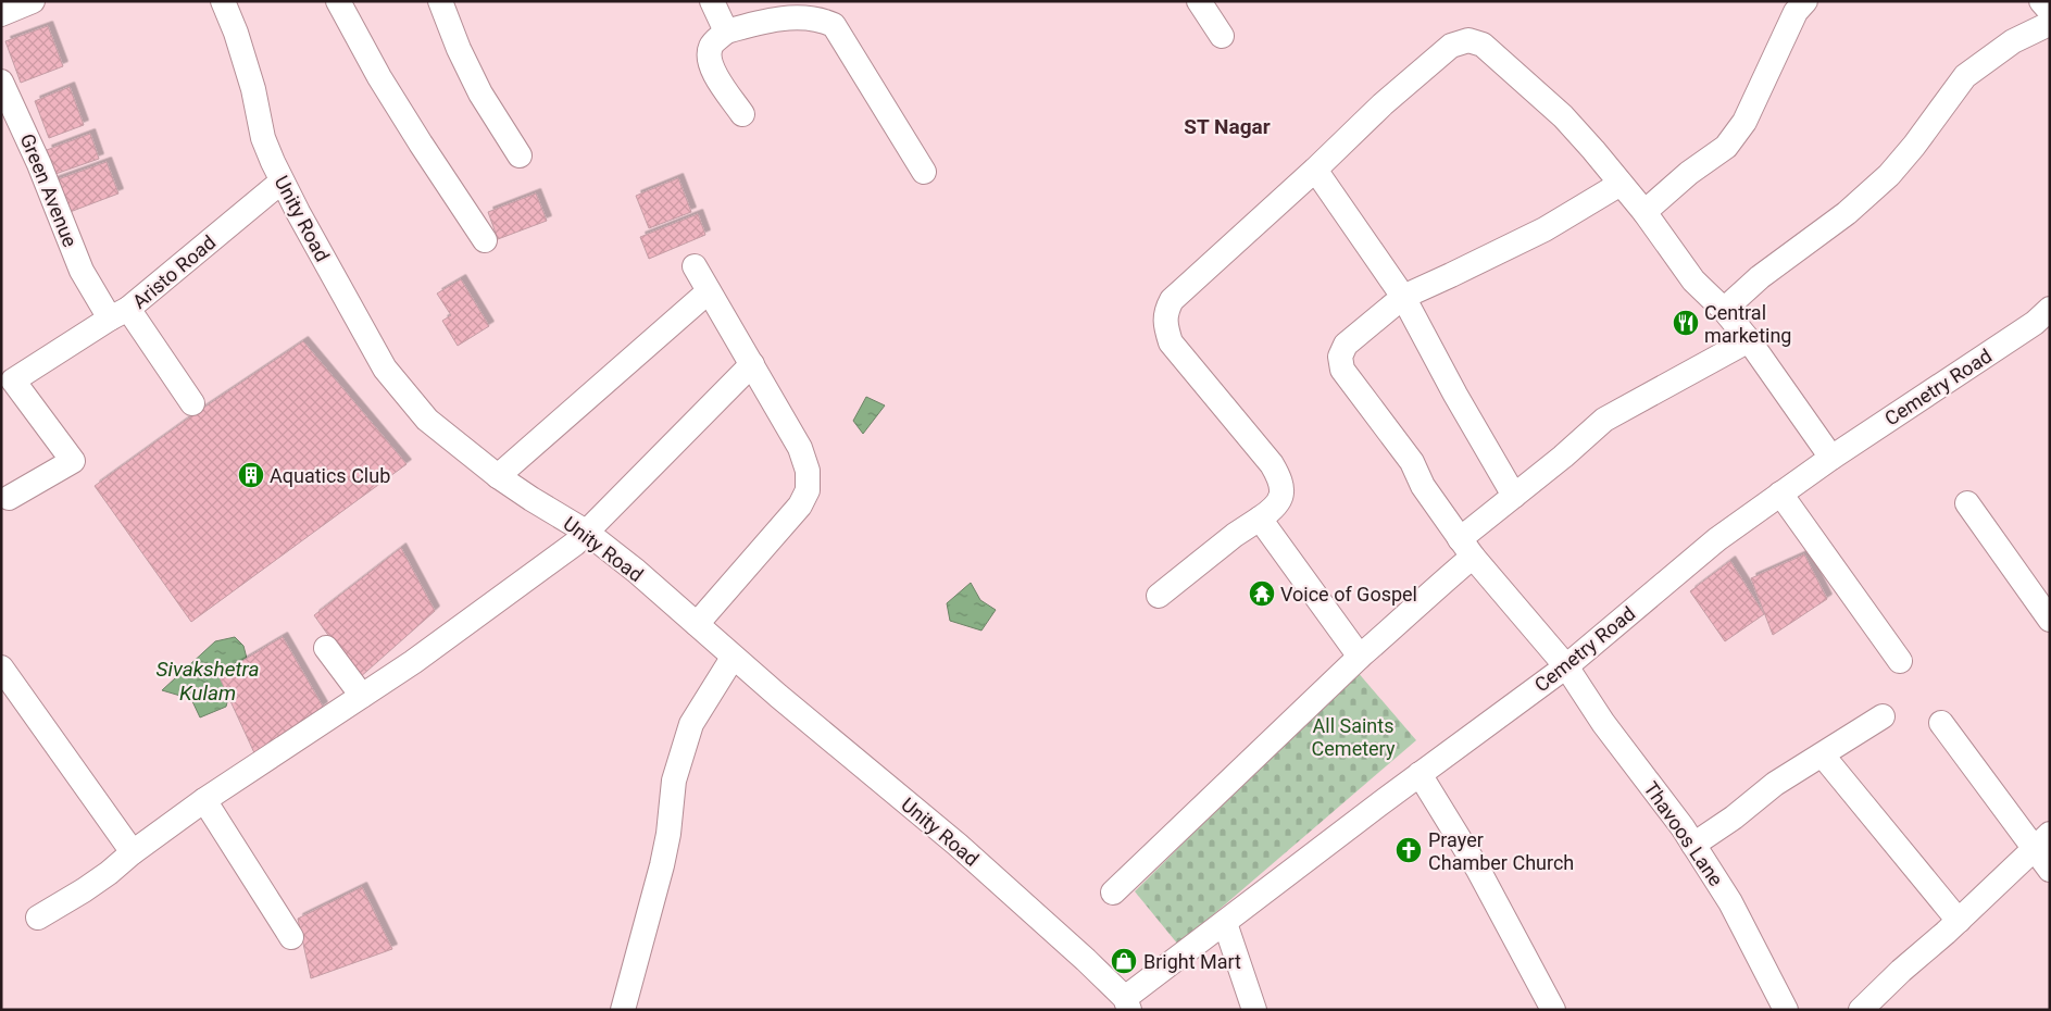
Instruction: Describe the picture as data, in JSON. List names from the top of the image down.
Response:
{
  "streets": {
    "street": [
      "Green Avenue",
      "Unity Road",
      "Aristo Road",
      "Cemetry Road",
      "Thavoos Lane"
    ]
  },
  "crossings": [
    ["Green Avenue", "Aristo Road"],
    ["Unity Road", "Aristo Road"],
    ["Unity Road", "Cemetry Road"],
    ["Cemetry Road", "Thavoos Lane"]
  ],
  "districts": ["ST Nagar"],
  "water": ["Sivakshetra Kulam"],
  "parks": ["All Saints Cemetery"],
  "places": {
    "restaurant": ["Central marketing"],
    "building": ["Aquatics Club"],
    "temple": ["Voice of Gospel"],
    "church": ["Prayer Chamber Church"],
    "shop": ["Bright Mart"]
  }
}
